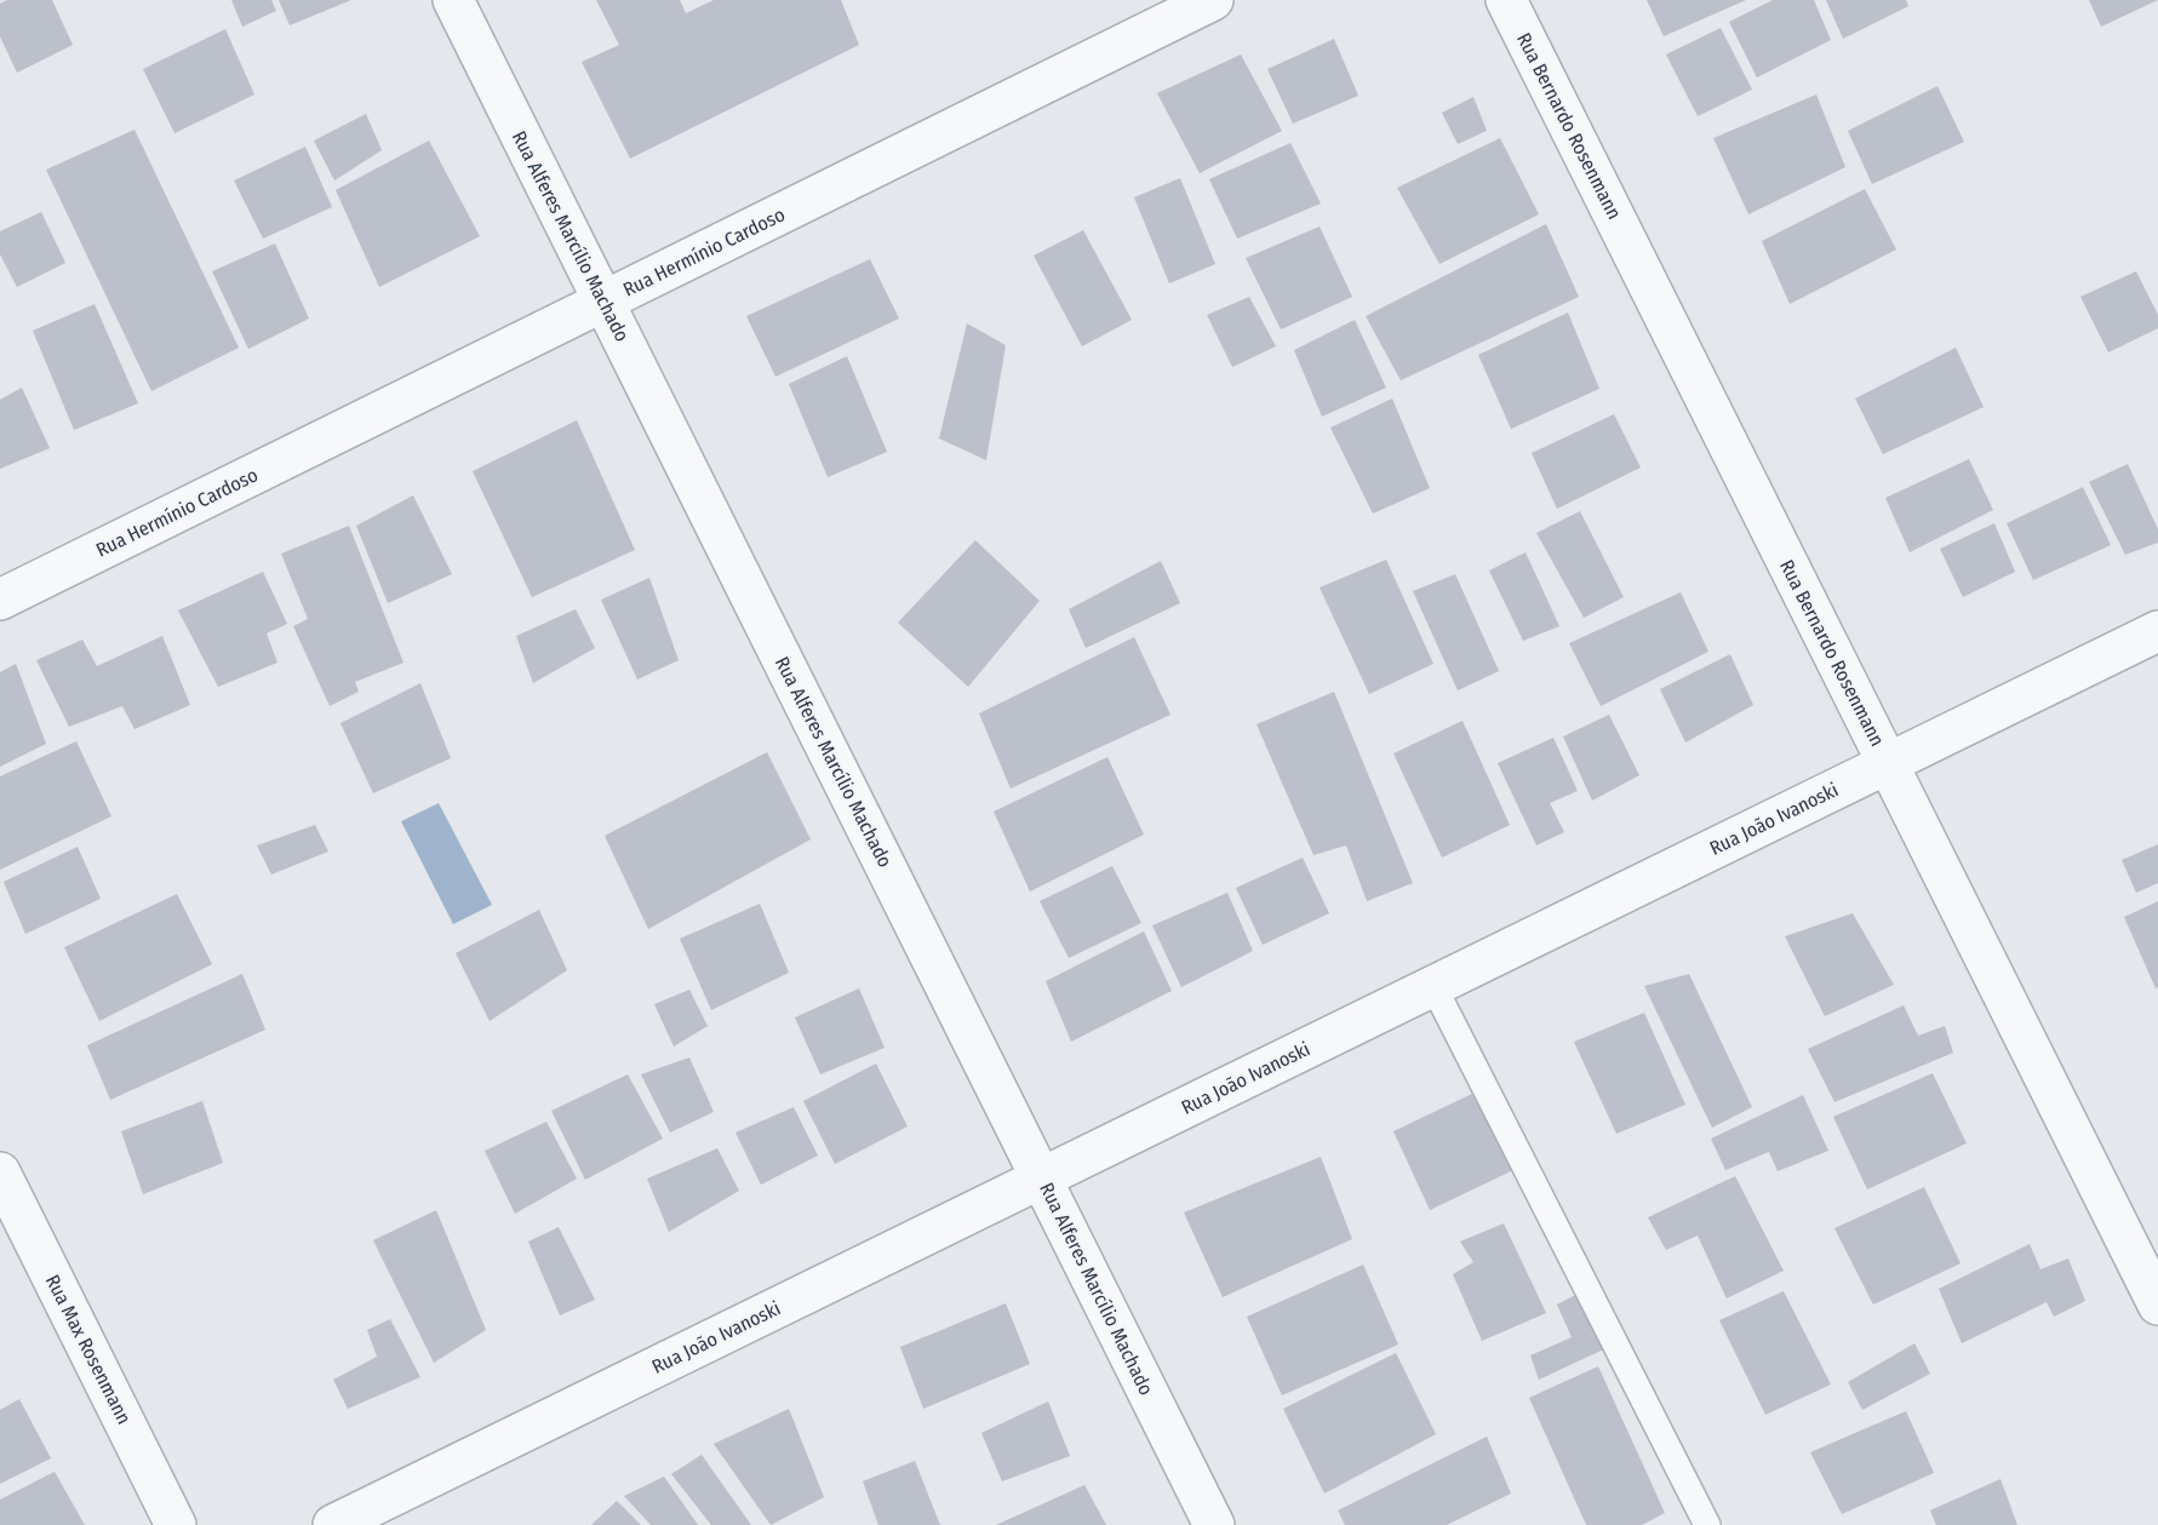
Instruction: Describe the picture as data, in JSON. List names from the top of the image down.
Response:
{
  "streets": {
    "street": [
      "Rua Bernardo Rosenmann",
      "Rua Alferes Marcílio Machado",
      "Rua Hermínio Cardoso",
      "Rua João Ivanoski",
      "Rua Max Rosenmann"
    ]
  },
  "crossings": [
    ["Rua Bernardo Rosenmann", "Rua João Ivanoski"],
    ["Rua Alferes Marcílio Machado", "Rua Hermínio Cardoso"],
    ["Rua Alferes Marcílio Machado", "Rua João Ivanoski"]
  ]
}
